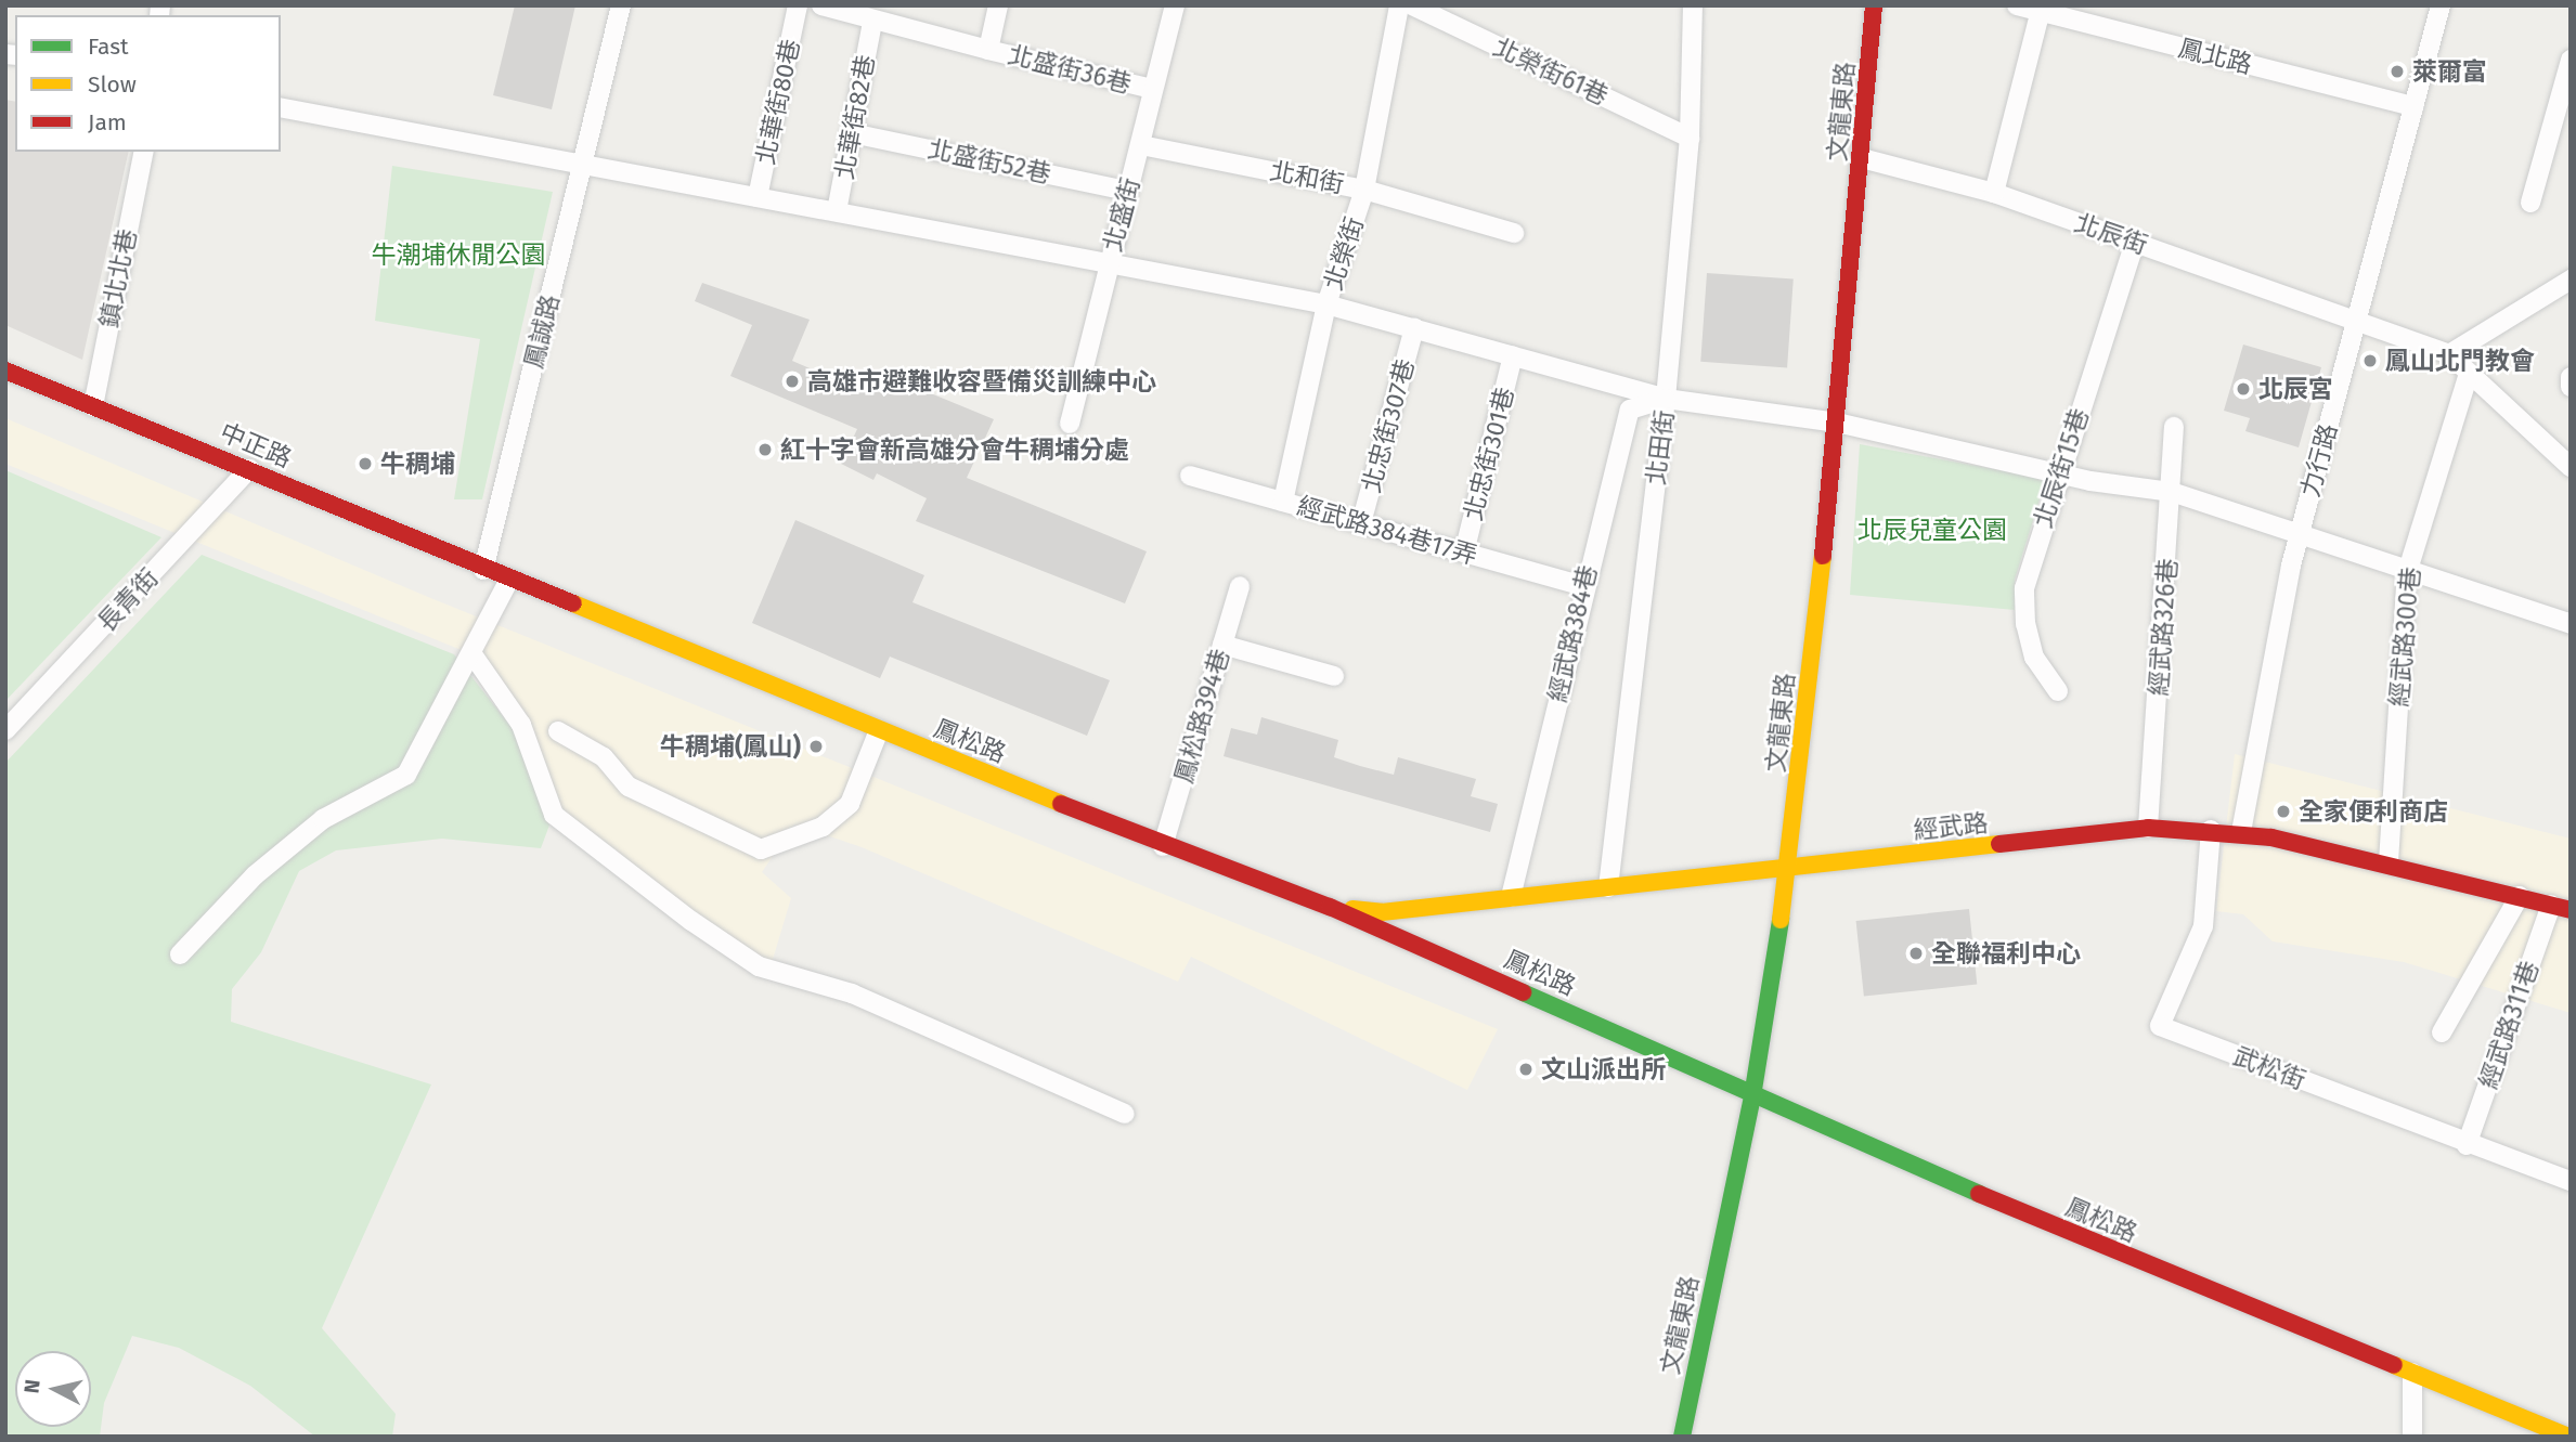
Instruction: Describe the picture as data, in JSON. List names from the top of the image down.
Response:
{
  "streets": {
    "street": [
      "鳳北路",
      "北盛街36巷",
      "北榮街61巷",
      "北華街80巷",
      "文龍東路",
      "北華街82巷",
      "北盛街52巷",
      "北和街",
      "北盛街",
      "北辰街",
      "北榮街",
      "鎮北北巷",
      "鳳誠路",
      "北忠街307巷",
      "中正路",
      "北田街",
      "北忠街301巷",
      "力行路",
      "北辰街15巷",
      "經武路384巷17弄",
      "長青街",
      "經武路326巷",
      "經武路384巷",
      "經武路300巷",
      "鳳松路394巷",
      "鳳松路",
      "經武路",
      "經武路311巷",
      "武松街"
    ]
  },
  "crossings": [
    ["鳳北路", "力行路"],
    ["北盛街36巷", "北華街82巷"],
    ["北盛街36巷", "北盛街"],
    ["北榮街61巷", "北田街"],
    ["文龍東路", "北辰街"],
    ["文龍東路", "鳳松路"],
    ["文龍東路", "經武路"],
    ["北華街82巷", "北盛街52巷"],
    ["北盛街52巷", "北盛街"],
    ["北和街", "北盛街"],
    ["北和街", "北榮街"],
    ["北辰街", "力行路"],
    ["北辰街", "北辰街15巷"],
    ["北榮街", "經武路384巷17弄"],
    ["鎮北北巷", "中正路"],
    ["鳳誠路", "中正路"],
    ["鳳誠路", "鳳松路"],
    ["北忠街307巷", "經武路384巷17弄"],
    ["中正路", "長青街"],
    ["中正路", "鳳松路"],
    ["北田街", "經武路384巷"],
    ["北田街", "經武路"],
    ["北忠街301巷", "經武路384巷17弄"],
    ["力行路", "經武路"],
    ["經武路384巷17弄", "經武路384巷"],
    ["經武路326巷", "經武路"],
    ["經武路384巷", "經武路"],
    ["經武路300巷", "經武路"],
    ["鳳松路394巷", "鳳松路"],
    ["鳳松路", "經武路"],
    ["經武路", "經武路311巷"],
    ["經武路", "武松街"],
    ["經武路311巷", "武松街"]
  ],
  "parks": ["牛潮埔休閒公園", "北辰兒童公園"],
  "places": [
    "萊爾富",
    "鳳山北門教會",
    "高雄市避難收容暨備災訓練中心",
    "北辰宮",
    "紅十字會新高雄分會牛稠埔分處",
    "牛稠埔",
    "牛稠埔(鳳山)",
    "全家便利商店",
    "全聯福利中心",
    "文山派出所"
  ],
  "legend": ["Fast", "Slow", "Jam"],
  "north": "left"
}
